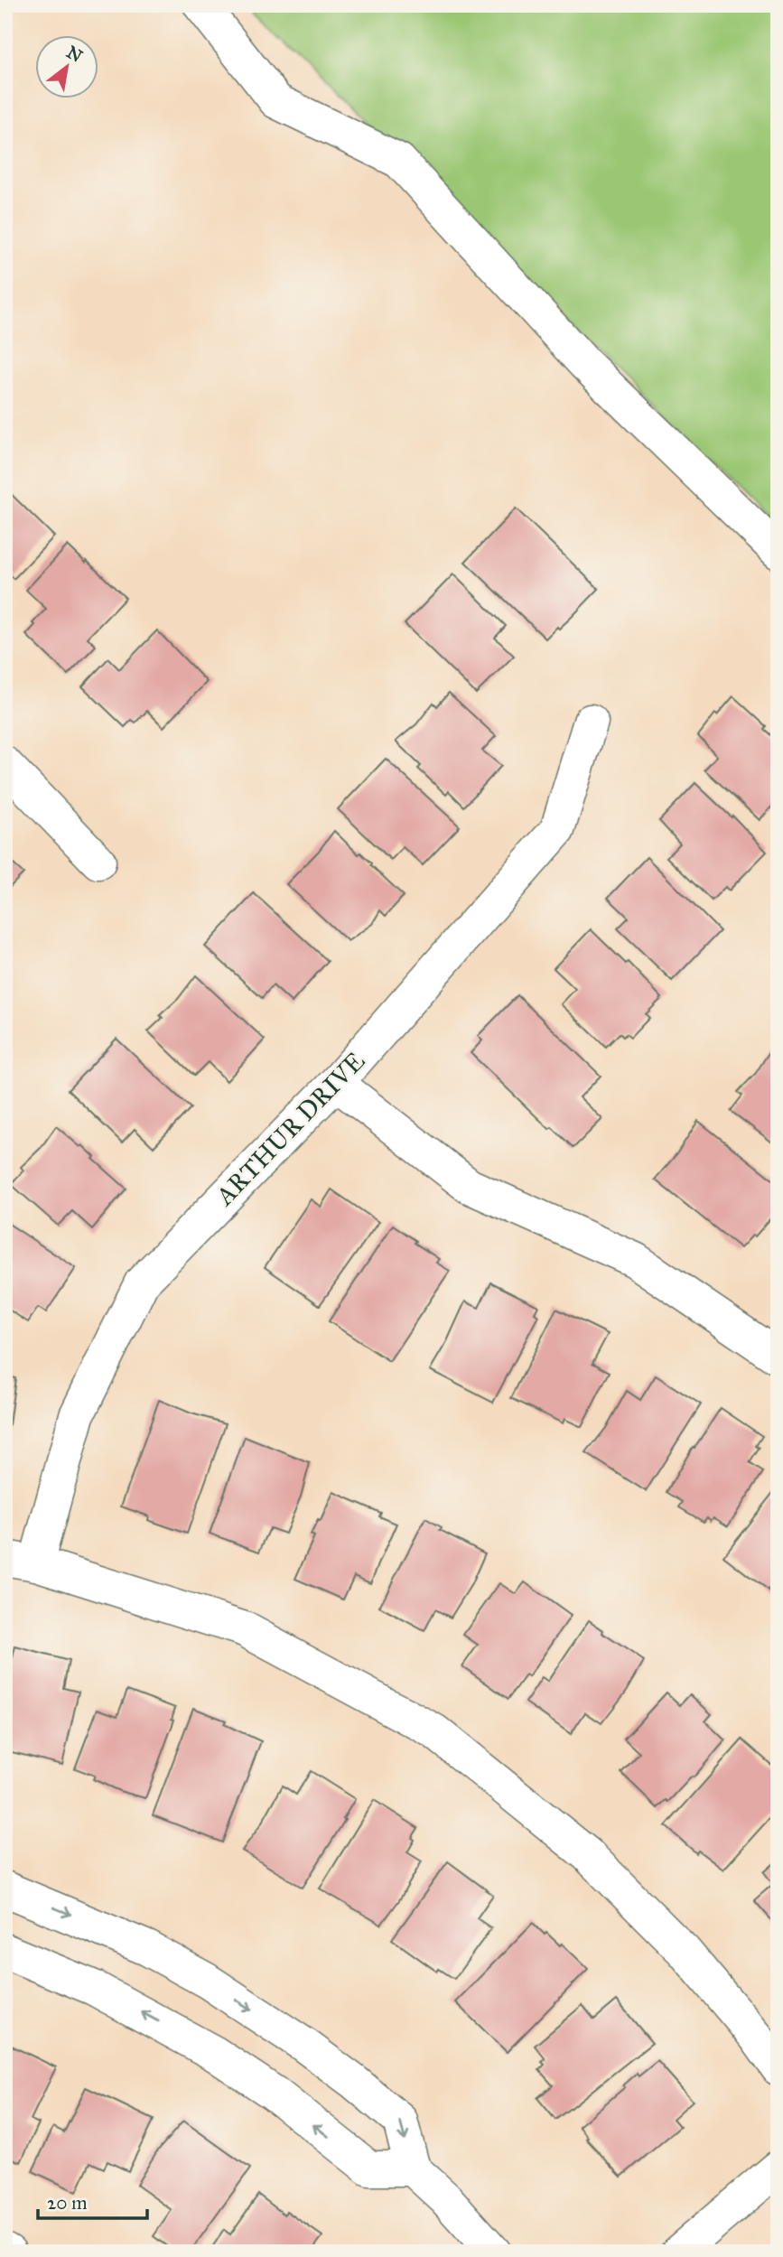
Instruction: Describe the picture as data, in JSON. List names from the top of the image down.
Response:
{
  "streets": {
    "street": ["ARTHUR DRIVE"]
  },
  "scale_bar": "20 m",
  "north": "top right"
}
